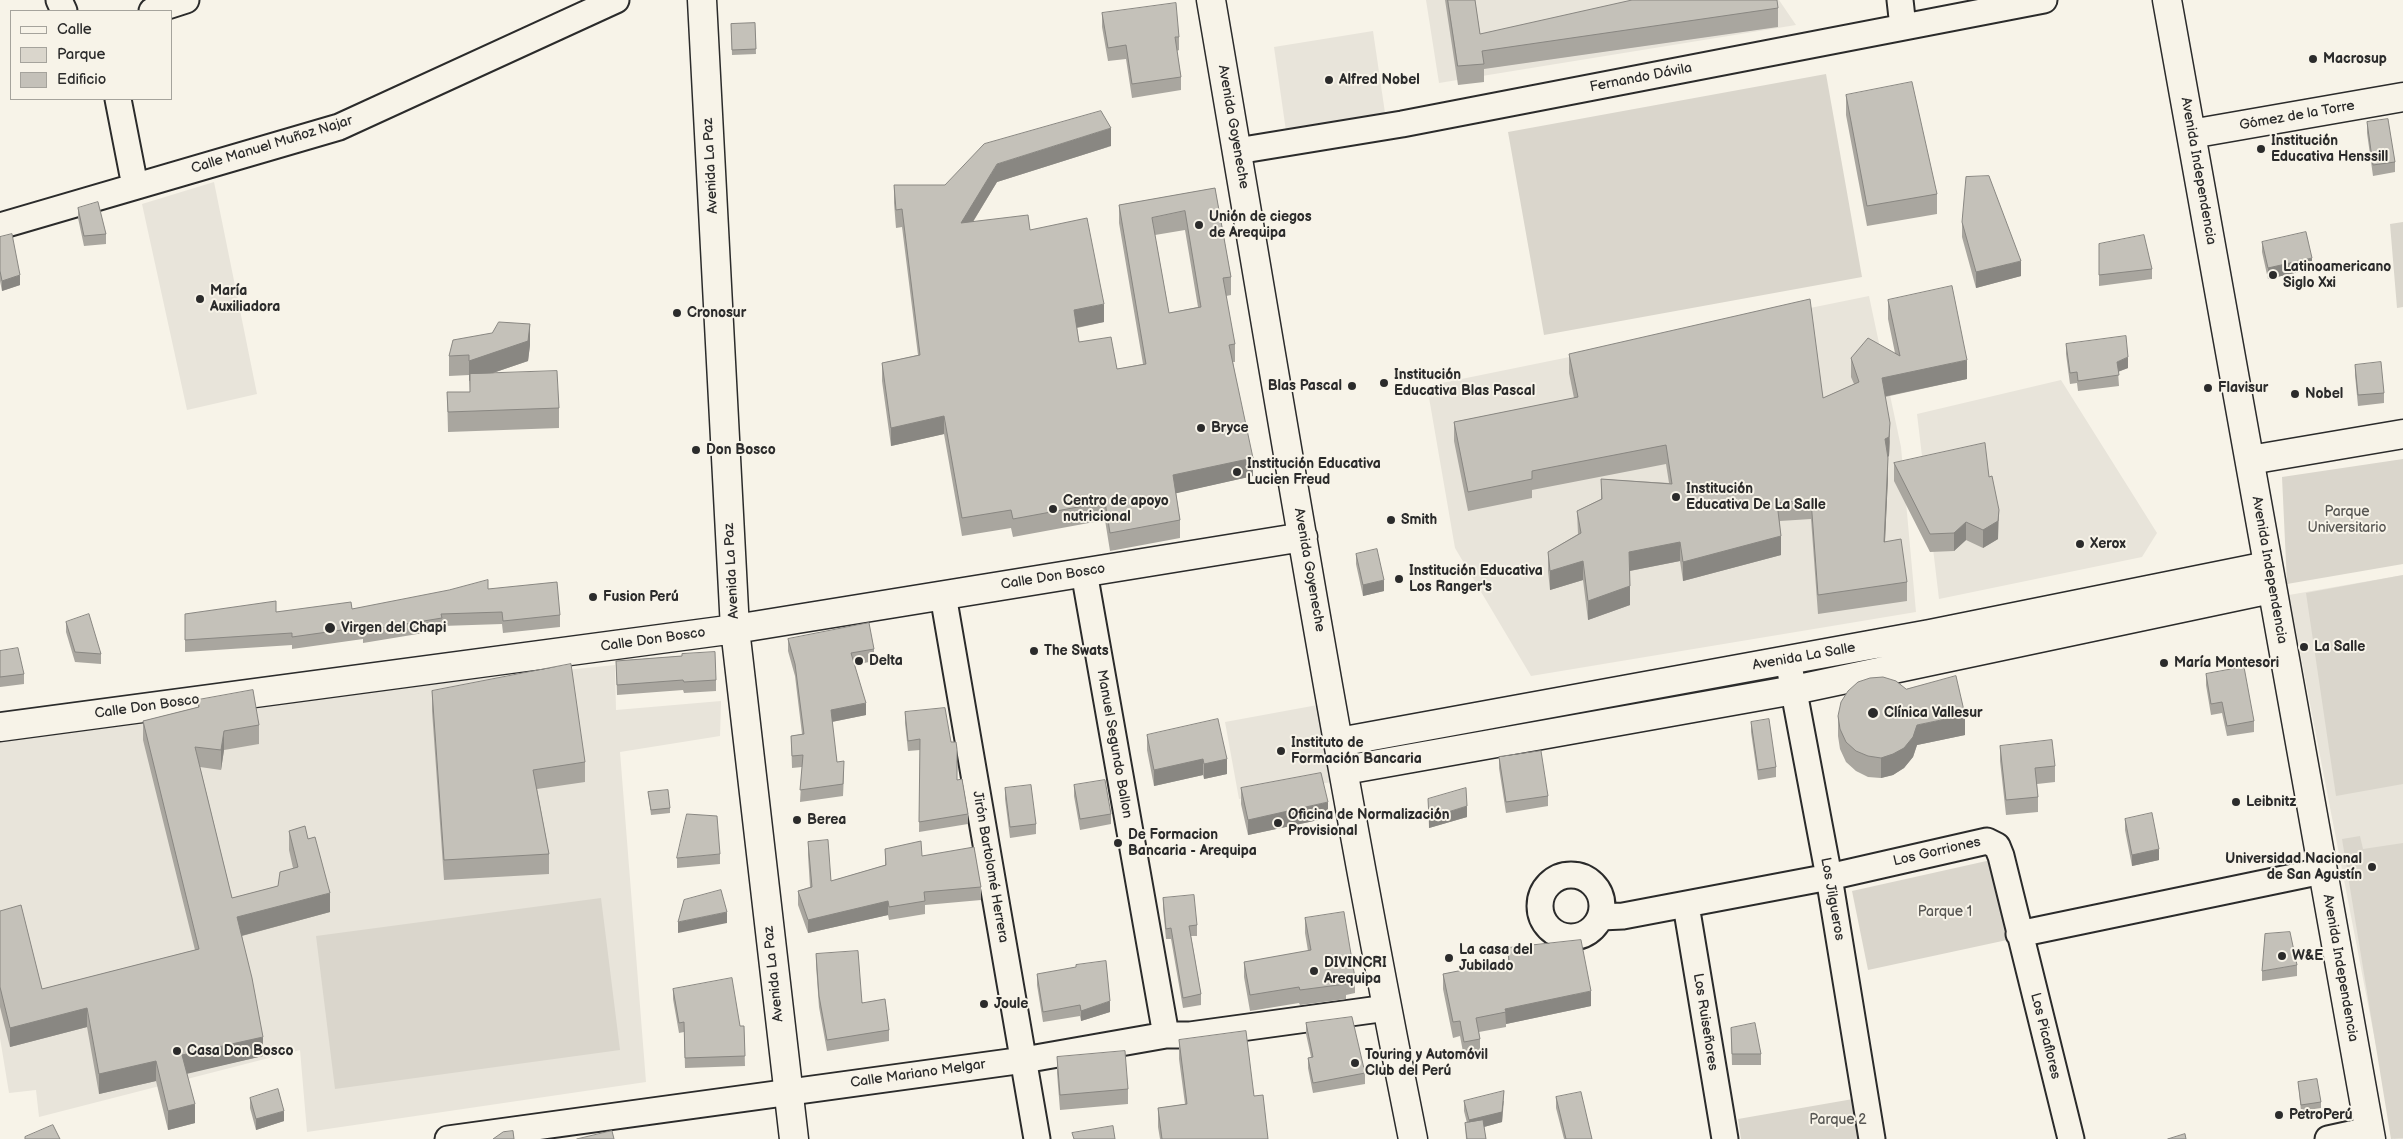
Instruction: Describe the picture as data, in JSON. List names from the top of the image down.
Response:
{
  "streets": {
    "street": [
      "Fernando Dávila",
      "Gómez de la Torre",
      "Avenida Goyeneche",
      "Calle Manuel Muñoz Najar",
      "Avenida La Paz",
      "Avenida Independencia",
      "Calle Don Bosco",
      "Avenida La Salle",
      "Manuel Segundo Ballon",
      "Los Gorriones",
      "Jirón Bartolomé Herrera",
      "Los Jilgueros",
      "Los Ruiseñores",
      "Los Picaflores",
      "Calle Mariano Melgar"
    ]
  },
  "crossings": [
    ["Fernando Dávila", "Avenida Goyeneche"],
    ["Gómez de la Torre", "Avenida Independencia"],
    ["Avenida Goyeneche", "Calle Don Bosco"],
    ["Avenida Goyeneche", "Avenida La Salle"],
    ["Avenida Goyeneche", "Calle Mariano Melgar"],
    ["Avenida La Paz", "Calle Don Bosco"],
    ["Avenida La Paz", "Calle Mariano Melgar"],
    ["Avenida Independencia", "Avenida La Salle"],
    ["Calle Don Bosco", "Manuel Segundo Ballon"],
    ["Calle Don Bosco", "Jirón Bartolomé Herrera"],
    ["Avenida La Salle", "Los Jilgueros"],
    ["Manuel Segundo Ballon", "Calle Mariano Melgar"],
    ["Los Gorriones", "Los Jilgueros"],
    ["Los Gorriones", "Los Ruiseñores"],
    ["Los Gorriones", "Los Picaflores"],
    ["Jirón Bartolomé Herrera", "Calle Mariano Melgar"]
  ],
  "parks": ["Parque Universitario", "Parque 1", "Parque 2"],
  "places": [
    "Macrosup",
    "Alfred Nobel",
    "Institución Educativa Henssill",
    "Unión de ciegos de Arequipa",
    "Latinoamericano Siglo Xxi",
    "María Auxiliadora",
    "Cronosur",
    "Institución Educativa Blas Pascal",
    "Blas Pascal",
    "Flavisur",
    "Nobel",
    "Bryce",
    "Don Bosco",
    "Institución Educativa Lucien Freud",
    "Institución Educativa De La Salle",
    "Centro de apoyo nutricional",
    "Smith",
    "Xerox",
    "Institución Educativa Los Ranger's",
    "Fusion Perú",
    "Virgen del Chapi",
    "La Salle",
    "The Swats",
    "Delta",
    "María Montesori",
    "Clínica Vallesur",
    "Instituto de Formación Bancaria",
    "Leibnitz",
    "Berea",
    "Oficina de Normalización Provisional",
    "De Formacion Bancaria - Arequipa",
    "Universidad Nacional de San Agustín",
    "W&E",
    "La casa del Jubilado",
    "DIVINCRI Arequipa",
    "Joule",
    "Casa Don Bosco",
    "Touring y Automóvil Club del Perú",
    "PetroPerú"
  ],
  "legend": ["Calle", "Parque", "Edificio"]
}
